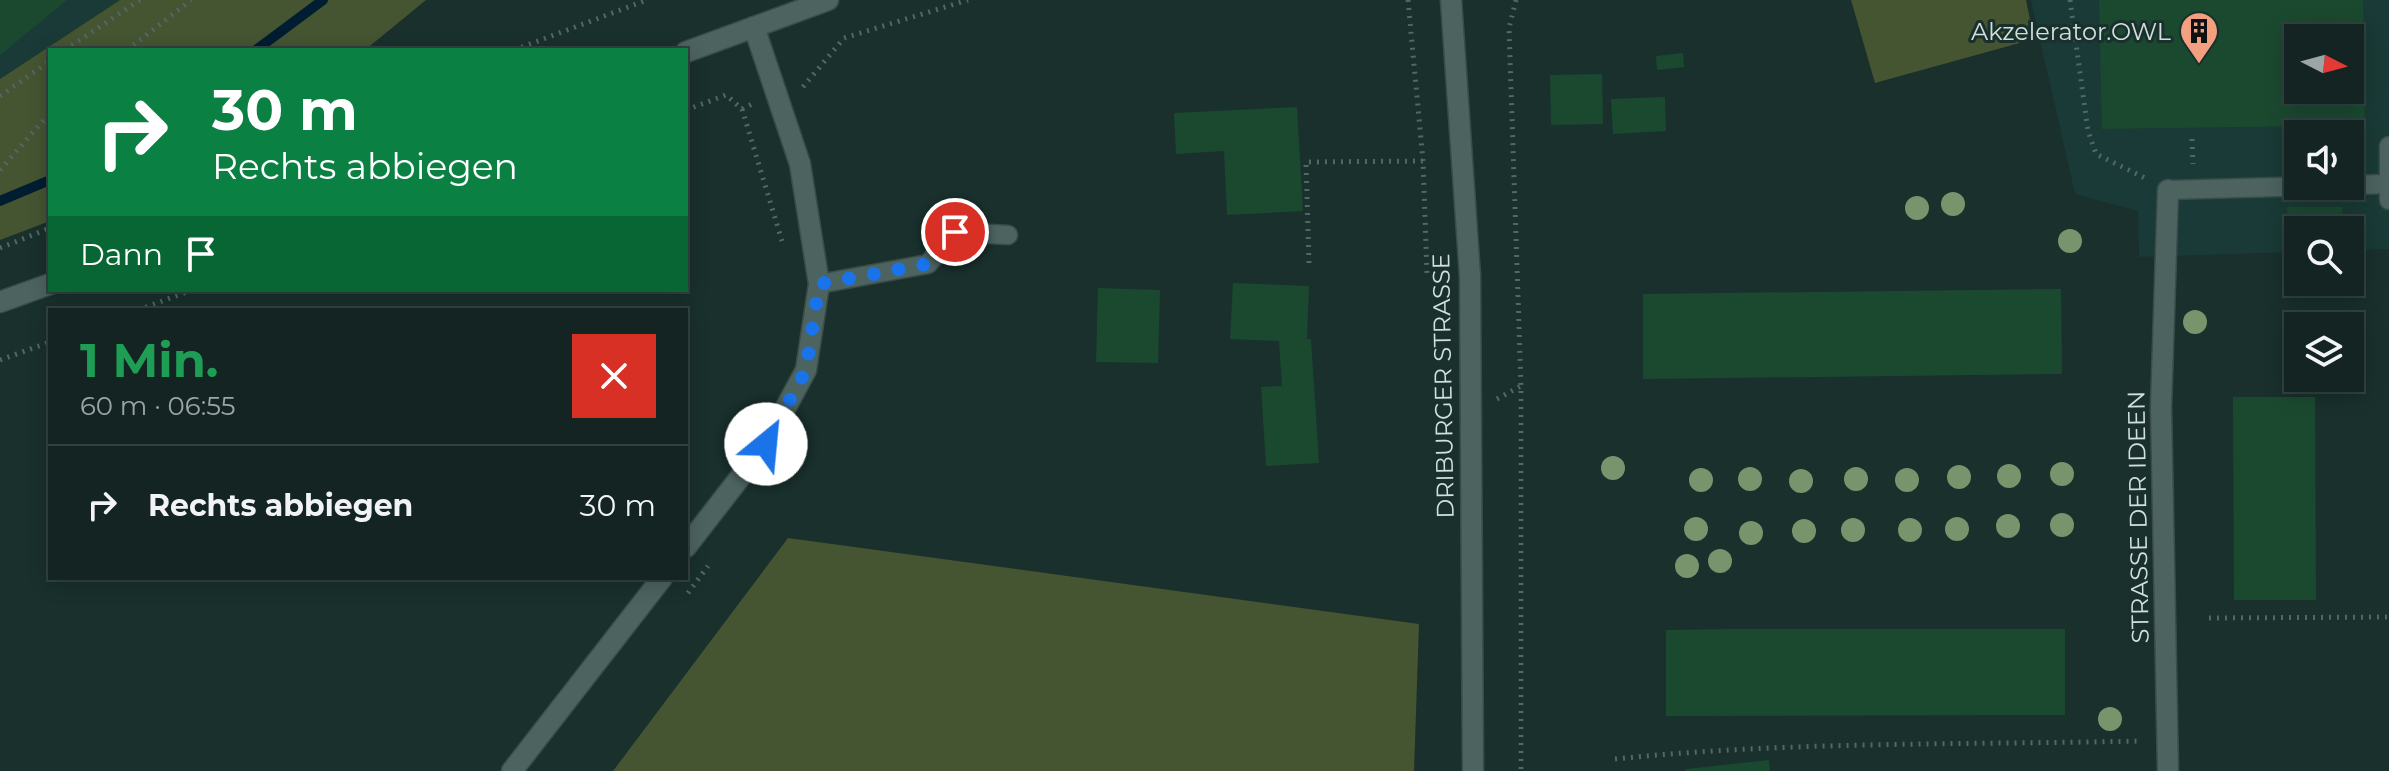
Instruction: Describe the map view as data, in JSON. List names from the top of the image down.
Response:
{
  "streets": {
    "street": ["DRIBURGER STRASSE", "STRASSE DER IDEEN"]
  },
  "places": {
    "building": ["Akzelerator.OWL"]
  },
  "north": "right",
  "page": {
    "turn": ["30 m", "Rechts abbiegen"],
    "then": "Dann",
    "heading": ["1 Min.", "60 m · 06:55"],
    "list": [
      {
        "name": "Rechts abbiegen",
        "value": "30 m"
      }
    ]
  }
}
